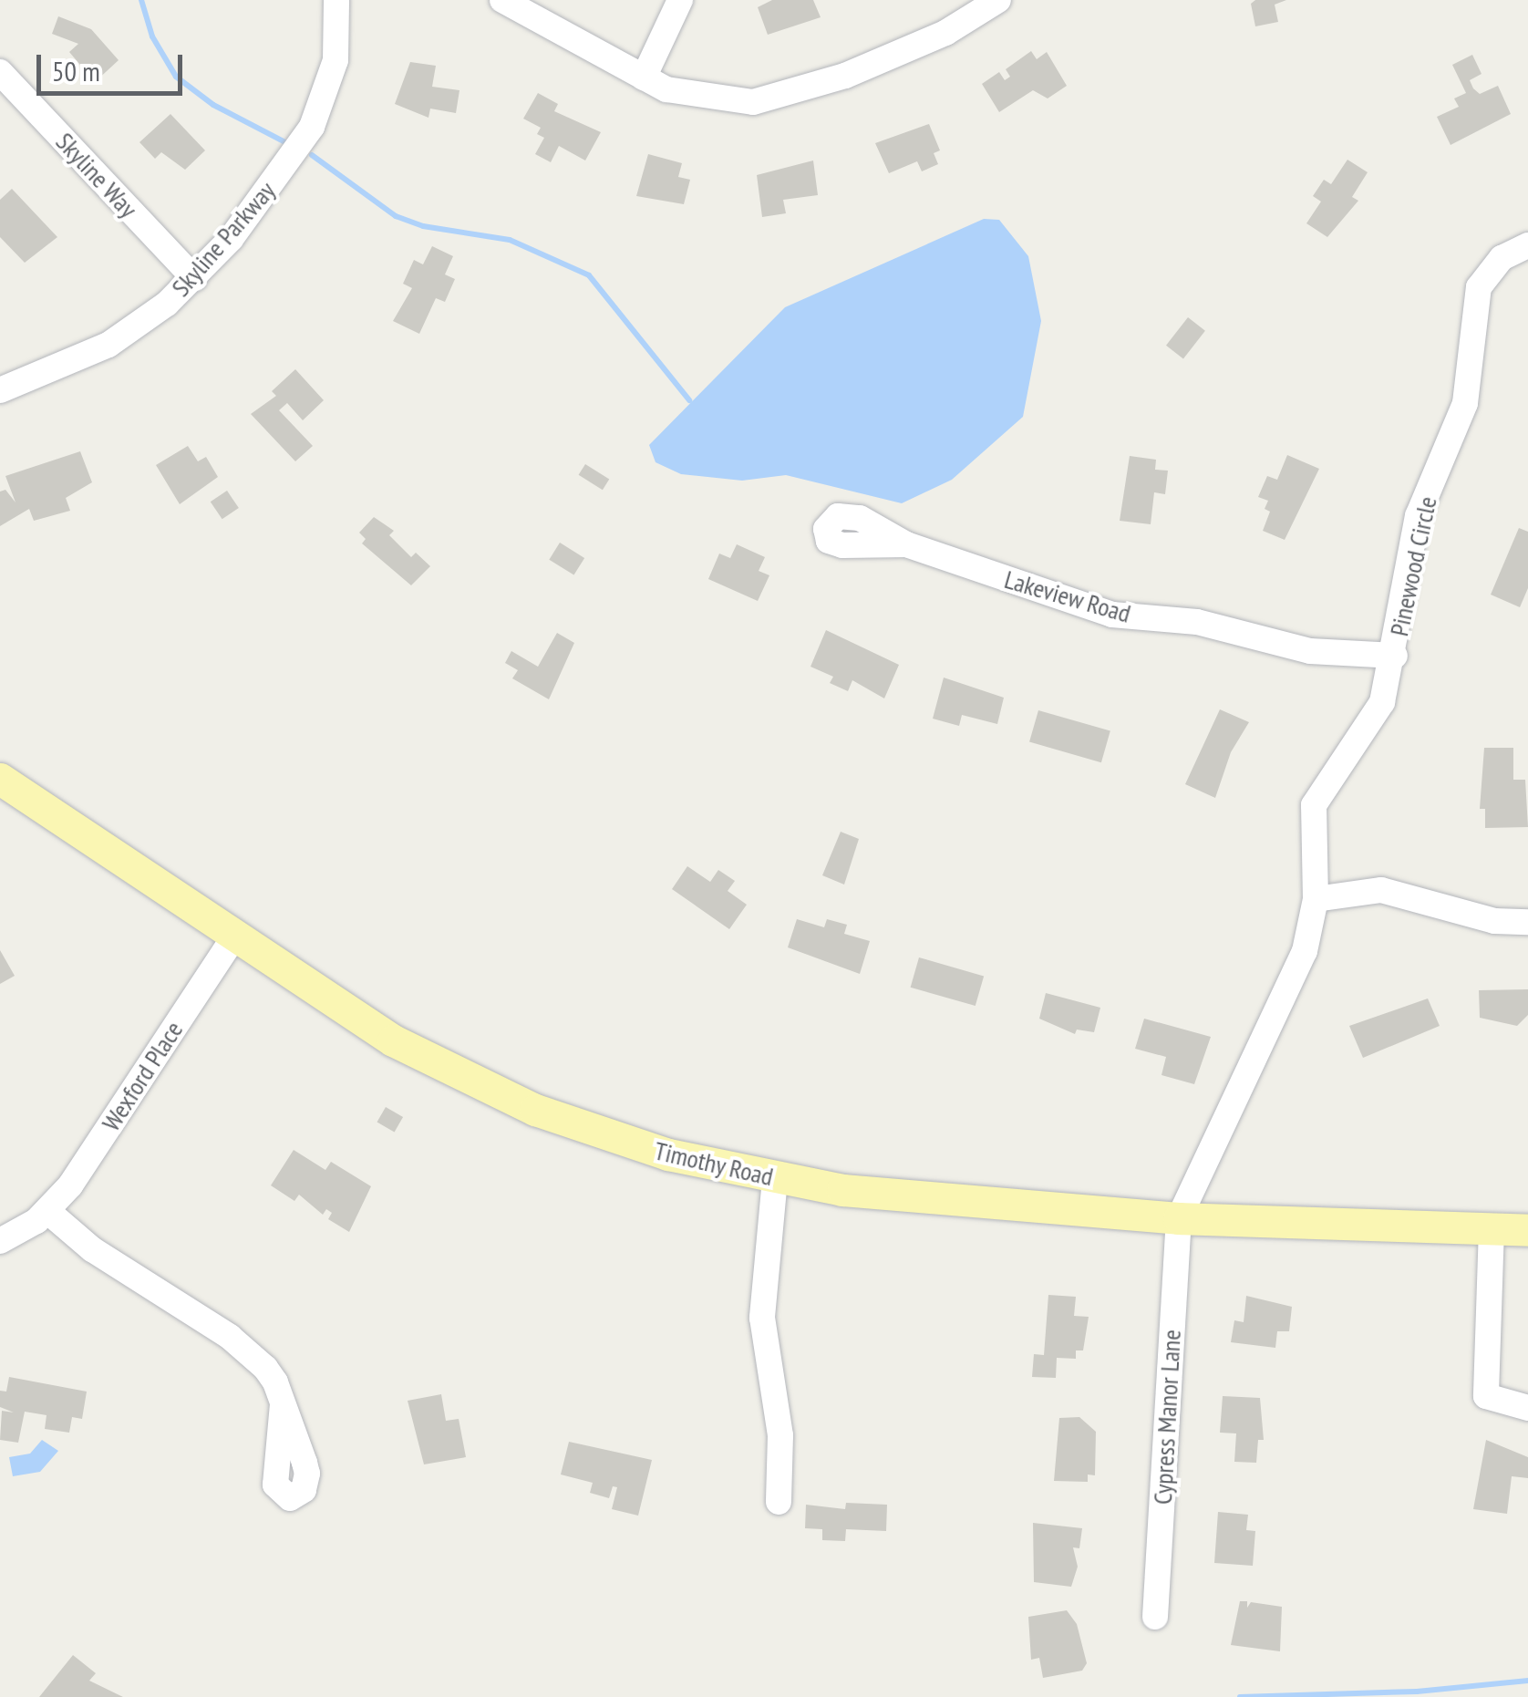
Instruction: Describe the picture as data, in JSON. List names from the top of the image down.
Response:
{
  "streets": {
    "main road": ["Timothy Road"],
    "street": [
      "Skyline Way",
      "Skyline Parkway",
      "Pinewood Circle",
      "Lakeview Road",
      "Wexford Place",
      "Cypress Manor Lane"
    ]
  },
  "crossings": [
    ["Skyline Way", "Skyline Parkway"],
    ["Pinewood Circle", "Lakeview Road"],
    ["Pinewood Circle", "Timothy Road"],
    ["Pinewood Circle", "Cypress Manor Lane"],
    ["Wexford Place", "Timothy Road"],
    ["Timothy Road", "Cypress Manor Lane"]
  ],
  "scale_bar": "50 m"
}
